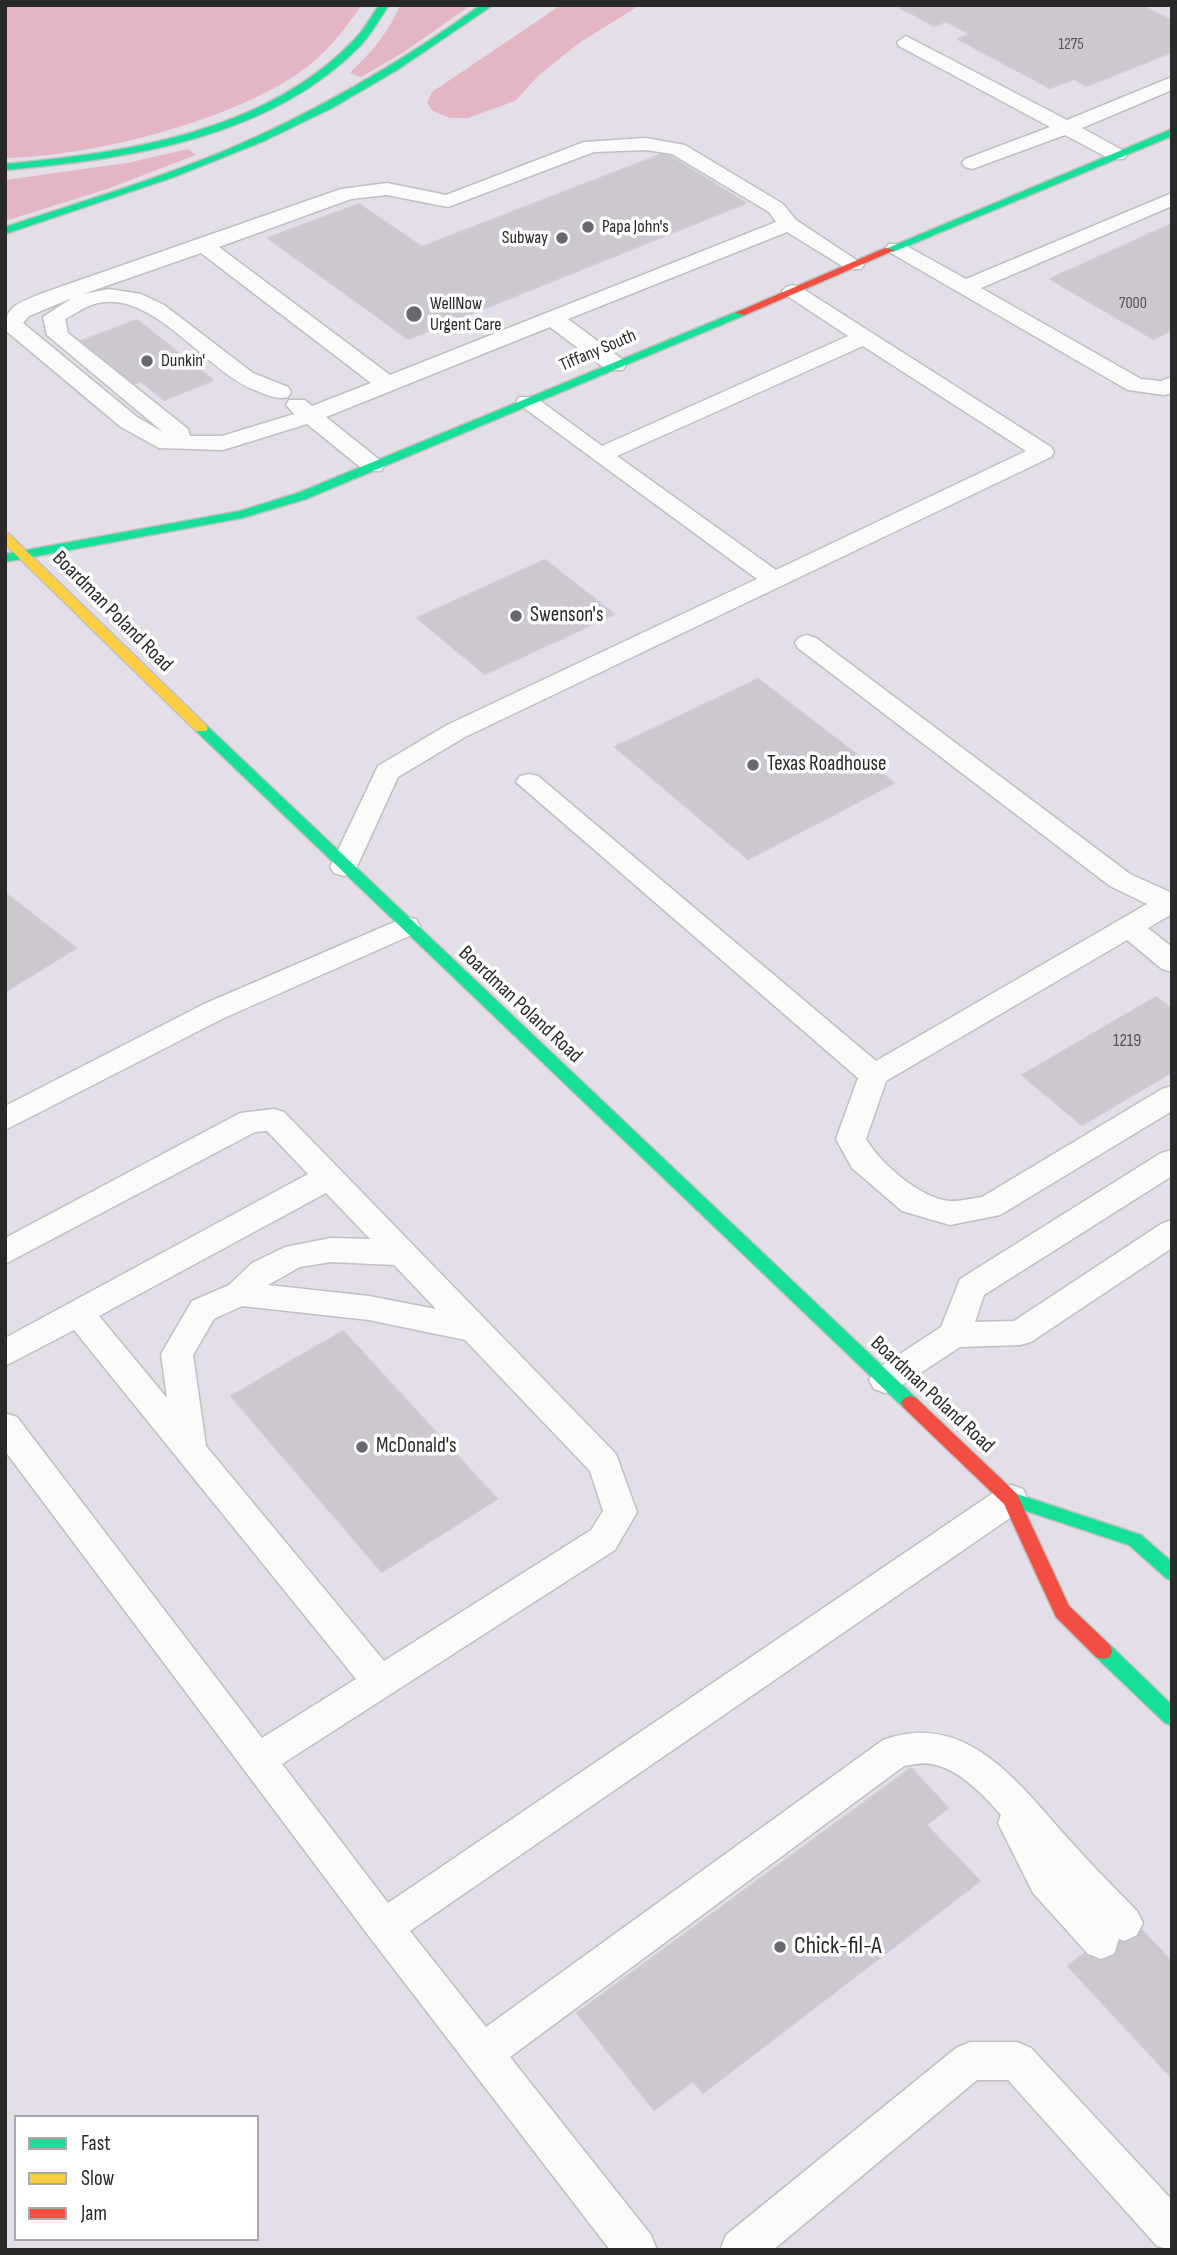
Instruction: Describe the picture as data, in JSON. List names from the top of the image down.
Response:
{
  "streets": {
    "main road": ["Tiffany South", "Boardman Poland Road"]
  },
  "crossings": [
    ["Tiffany South", "Boardman Poland Road"]
  ],
  "places": [
    "Papa John's",
    "Subway",
    "WellNow Urgent Care",
    "Dunkin'",
    "Swenson's",
    "Texas Roadhouse",
    "McDonald's",
    "Chick-fil-A"
  ],
  "house_numbers": ["1275", "7000", "1219"],
  "legend": ["Fast", "Slow", "Jam"]
}
